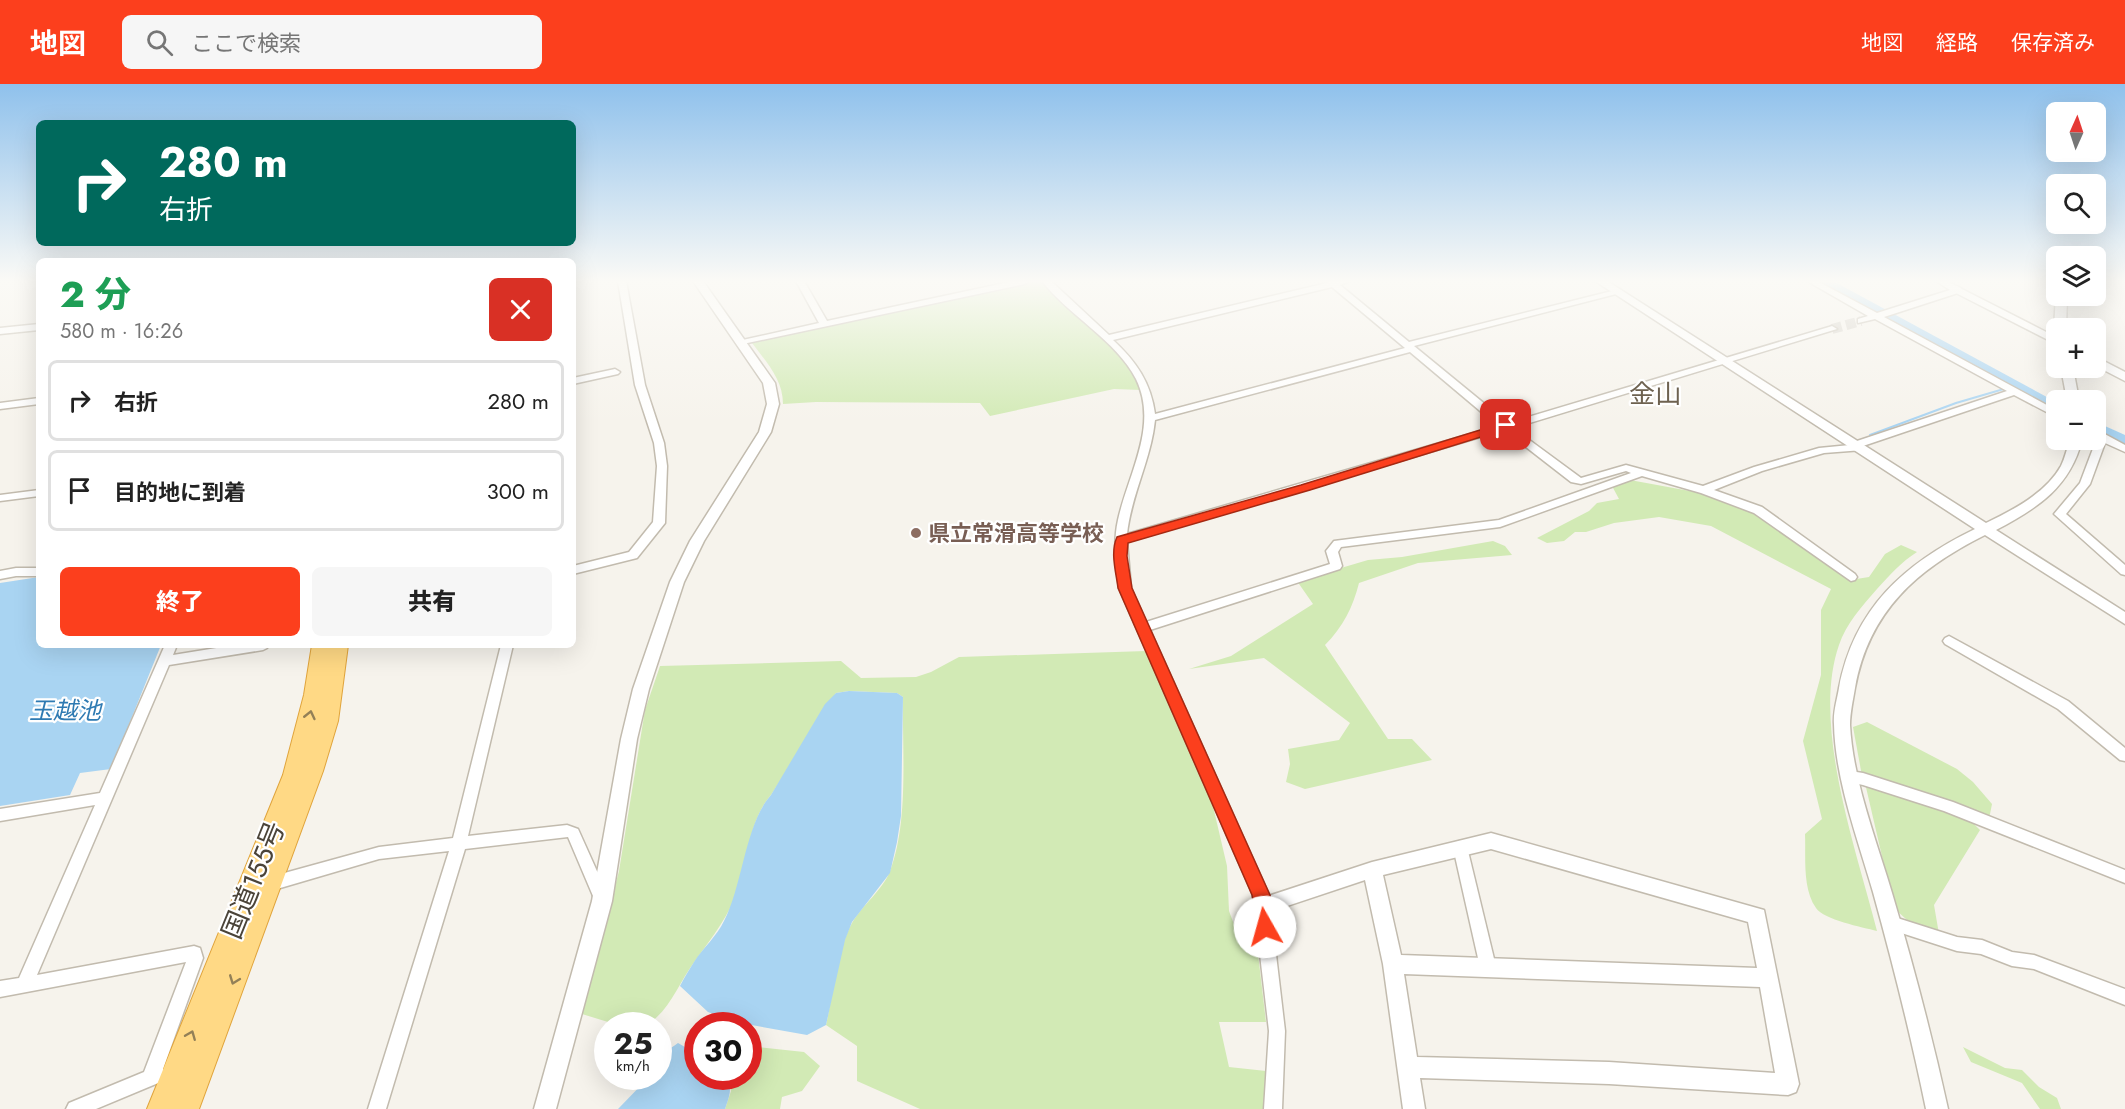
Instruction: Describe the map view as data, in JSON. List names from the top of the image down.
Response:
{
  "streets": {
    "highway": ["国道155号"]
  },
  "districts": ["金山"],
  "water": ["玉越池"],
  "places": ["県立常滑高等学校"],
  "north": "top",
  "page": {
    "header": "地図",
    "search": "ここで検索",
    "nav": ["地図", "経路", "保存済み"],
    "map_buttons": ["+", "−"],
    "turn": ["280 m", "右折"],
    "heading": ["2 分", "580 m · 16:26"],
    "list": [
      {
        "name": "右折",
        "value": "280 m"
      },
      {
        "name": "目的地に到着",
        "value": "300 m"
      }
    ],
    "buttons": ["終了", "共有"],
    "speed": "25 km/h",
    "limit": "30"
  }
}
